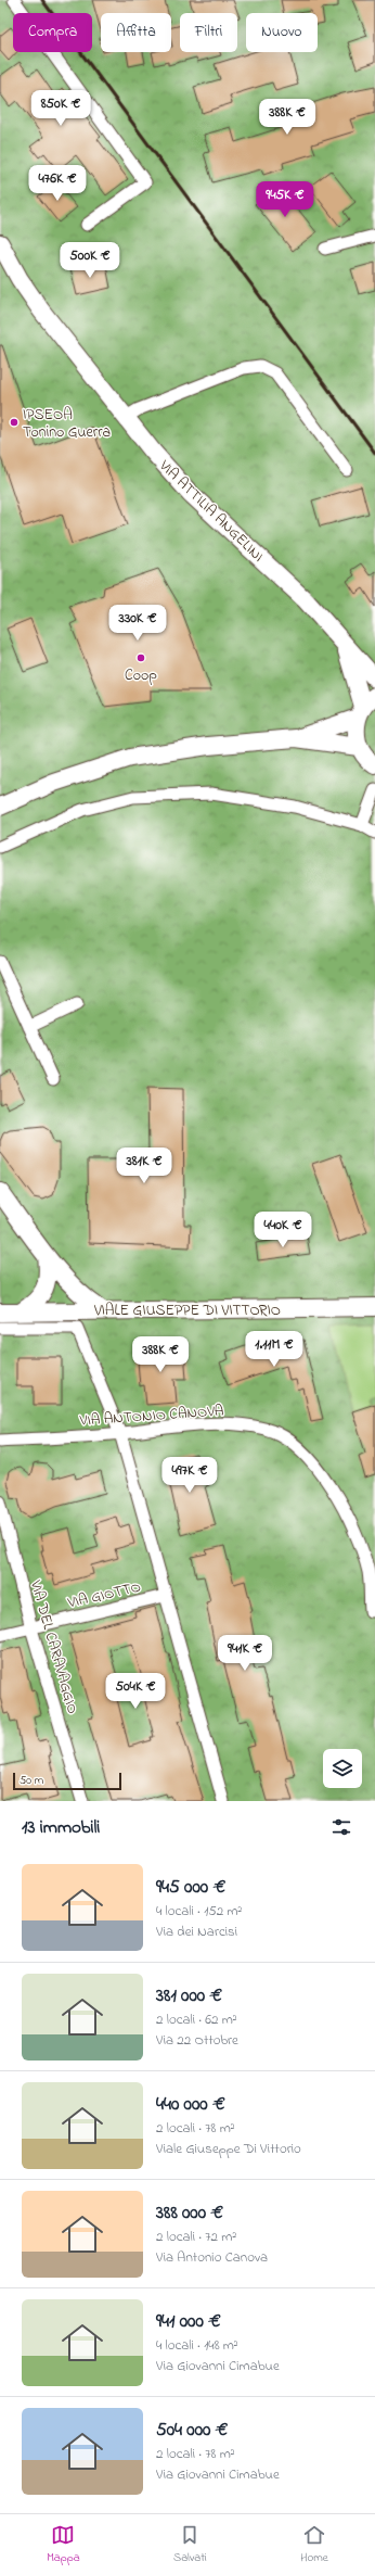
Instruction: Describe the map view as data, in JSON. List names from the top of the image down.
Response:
{
  "streets": {
    "street": [
      "VIA ATTILIA ANGELINI",
      "VIALE GIUSEPPE DI VITTORIO",
      "VIA ANTONIO CANOVA",
      "VIA GIOTTO",
      "VIA DEL CARAVAGGIO"
    ]
  },
  "crossings": [
    ["VIALE GIUSEPPE DI VITTORIO", "VIA ANTONIO CANOVA"],
    ["VIA GIOTTO", "VIA DEL CARAVAGGIO"]
  ],
  "places": ["IPSEOA Tonino Guerra", "Coop"],
  "scale_bar": "50 m",
  "page": {
    "chip": [
      "Compra",
      "Affitta",
      "Filtri",
      "Nuovo"
    ],
    "price": [
      "850K €",
      "388K €",
      "476K €",
      "945K €",
      "500K €",
      "330K €",
      "381K €",
      "440K €",
      "1.11M €",
      "388K €",
      "497K €",
      "941K €",
      "504K €"
    ],
    "scale": "50 m",
    "heading": "13 immobili",
    "list": [
      {
        "name": "945 000 €",
        "note": "4 locali · 152 m² · Via dei Narcisi"
      },
      {
        "name": "381 000 €",
        "note": "2 locali · 62 m² · Via 22 Ottobre"
      },
      {
        "name": "440 000 €",
        "note": "2 locali · 78 m² · Viale Giuseppe Di Vittorio"
      },
      {
        "name": "388 000 €",
        "note": "2 locali · 72 m² · Via Antonio Canova"
      },
      {
        "name": "941 000 €",
        "note": "4 locali · 148 m² · Via Giovanni Cimabue"
      },
      {
        "name": "504 000 €",
        "note": "2 locali · 78 m² · Via Giovanni Cimabue"
      }
    ],
    "tabs": ["Mappa", "Salvati", "Home"]
  }
}
